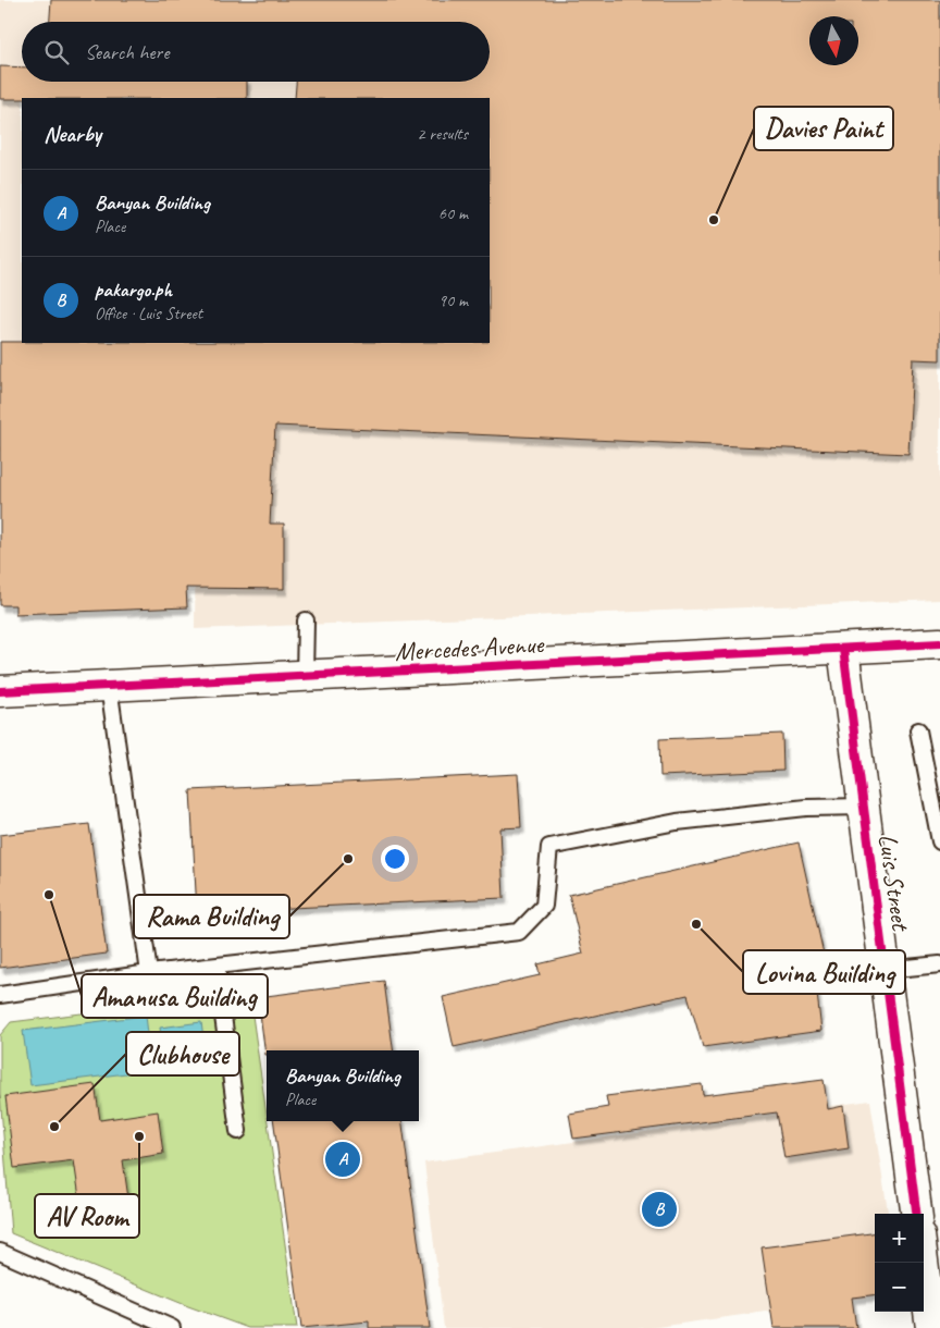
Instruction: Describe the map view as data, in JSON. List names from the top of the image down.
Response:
{
  "streets": {
    "main road": ["Mercedes Avenue", "Luis Street"]
  },
  "crossings": [
    ["Mercedes Avenue", "Luis Street"]
  ],
  "places": [
    "Davies Paint",
    "Rama Building",
    "Amanusa Building",
    "Lovina Building",
    "Clubhouse",
    "AV Room"
  ],
  "north": "bottom",
  "page": {
    "search": "Search here",
    "heading": ["Nearby", "2 results"],
    "list": [
      {
        "mark": "A",
        "name": "Banyan Building",
        "note": "Place",
        "value": "60 m"
      },
      {
        "mark": "B",
        "name": "pakargo.ph",
        "note": "Office · Luis Street",
        "value": "90 m"
      }
    ],
    "popup": ["Banyan Building", "Place"],
    "pins": ["A", "B"],
    "map_buttons": ["+", "−"]
  }
}
